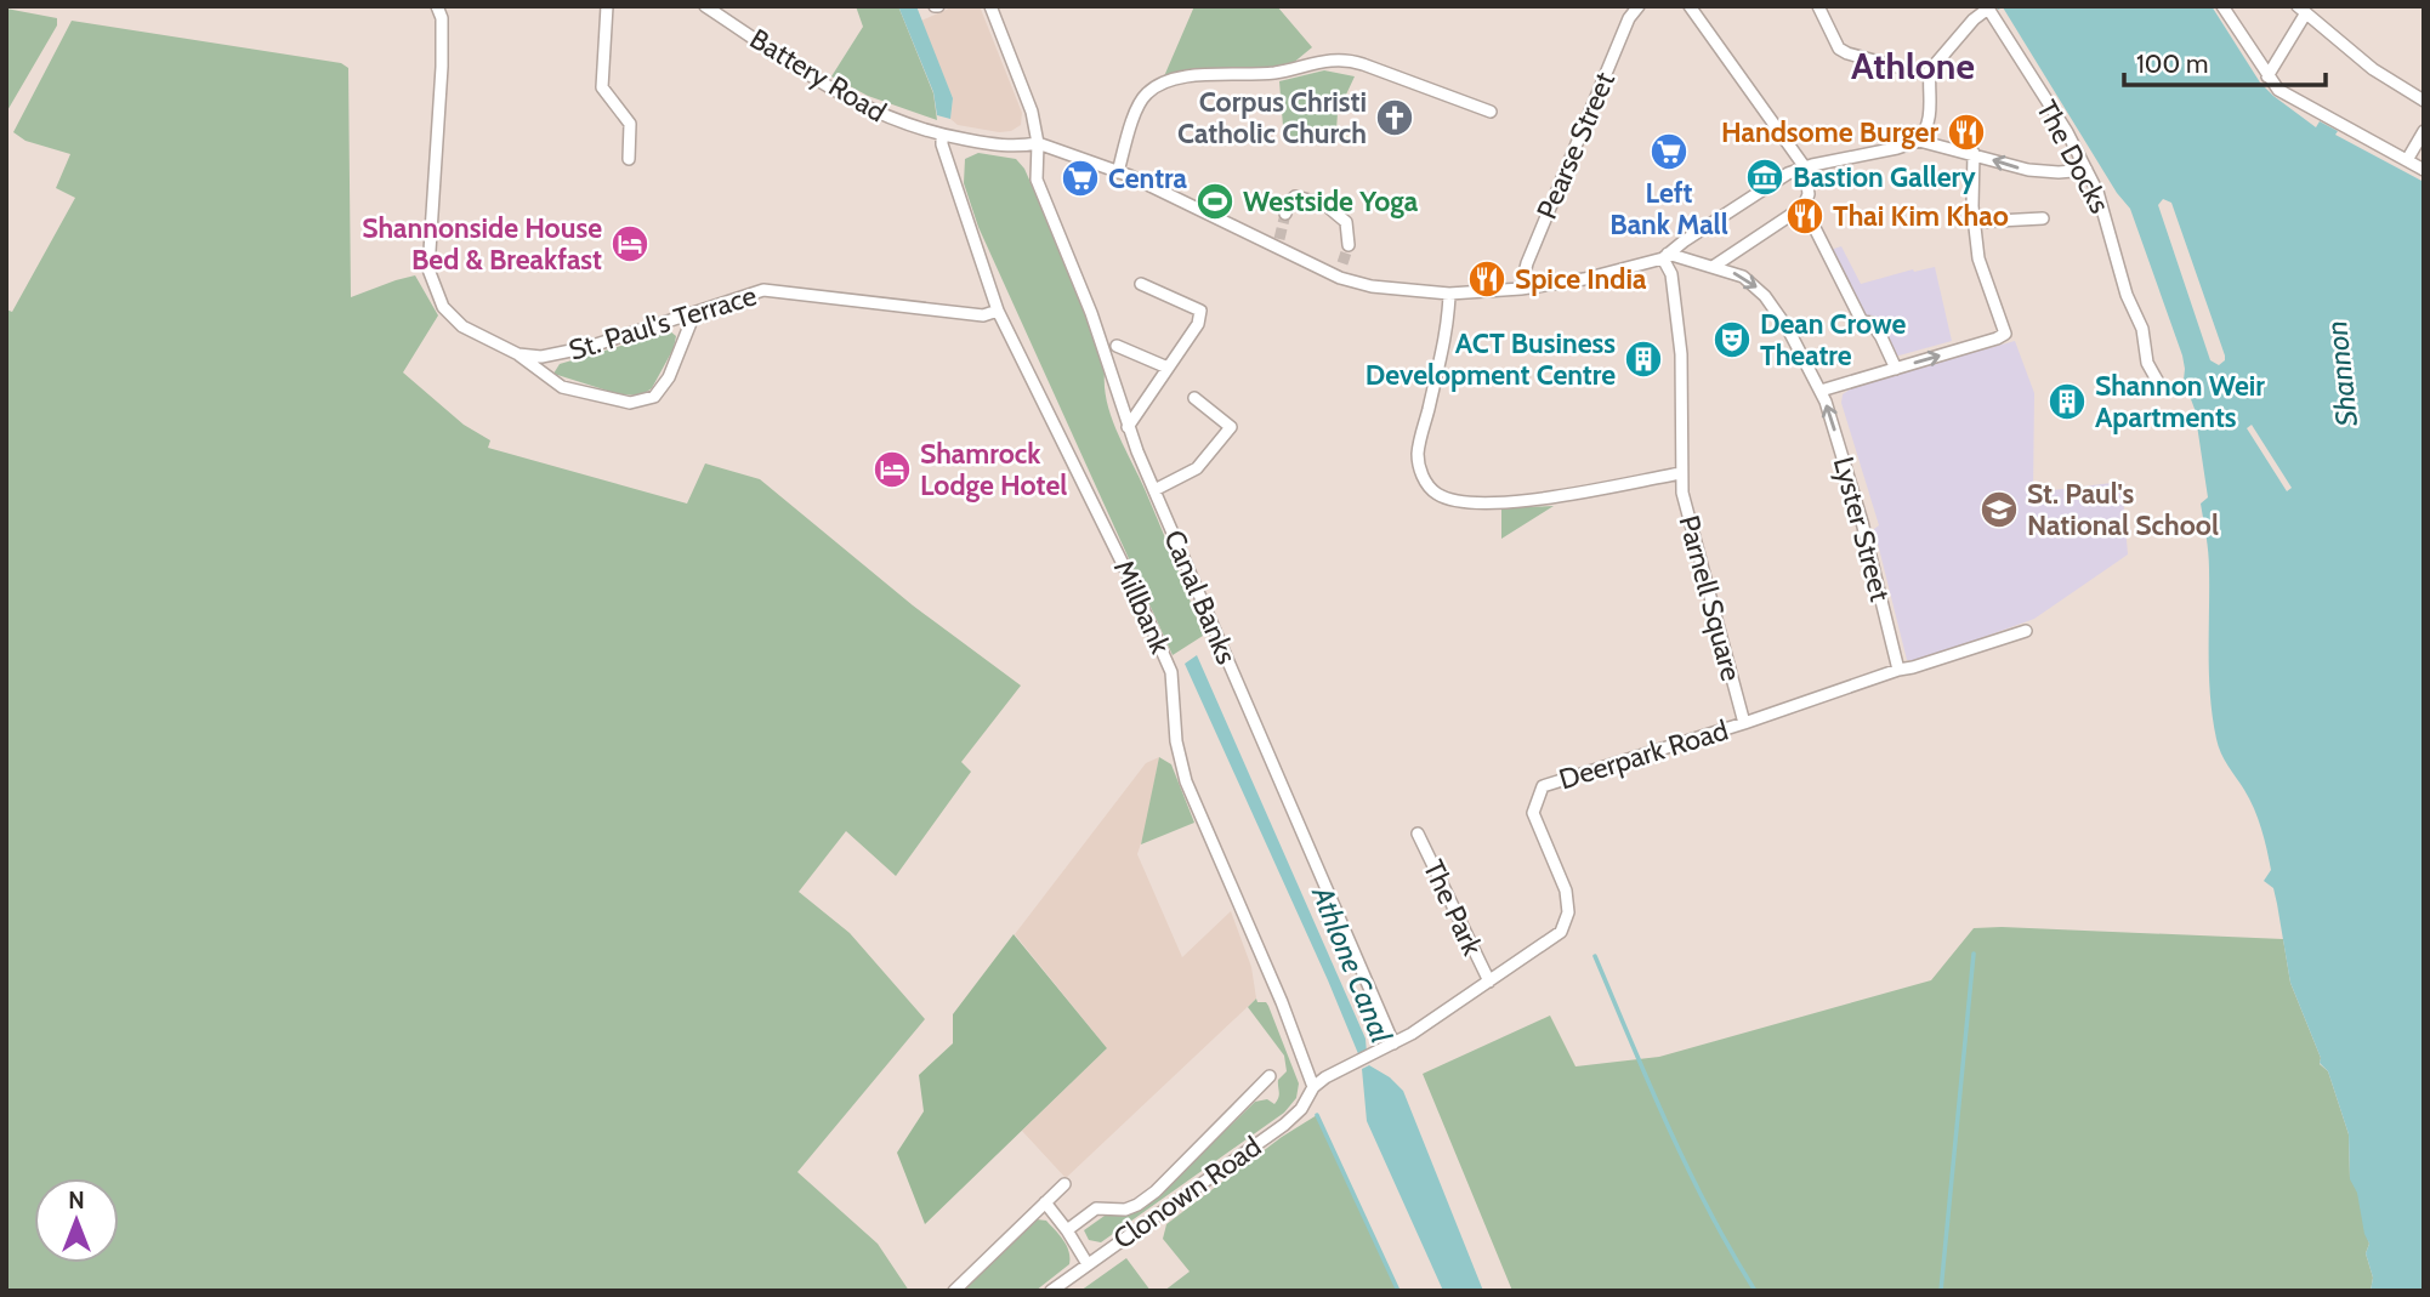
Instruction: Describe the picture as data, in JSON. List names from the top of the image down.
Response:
{
  "streets": {
    "street": [
      "Battery Road",
      "Pearse Street",
      "The Docks",
      "St. Paul's Terrace",
      "Lyster Street",
      "Canal Banks",
      "Parnell Square",
      "Millbank",
      "Deerpark Road",
      "The Park",
      "Clonown Road"
    ]
  },
  "crossings": [
    ["Battery Road", "Canal Banks"],
    ["Battery Road", "Millbank"],
    ["St. Paul's Terrace", "Millbank"],
    ["Lyster Street", "Parnell Square"],
    ["Lyster Street", "Deerpark Road"],
    ["Canal Banks", "Deerpark Road"],
    ["Parnell Square", "Deerpark Road"],
    ["Millbank", "Deerpark Road"],
    ["Millbank", "Clonown Road"],
    ["Deerpark Road", "The Park"],
    ["Deerpark Road", "Clonown Road"]
  ],
  "districts": ["Athlone"],
  "water": ["Shannon", "Athlone Canal"],
  "places": {
    "church": ["Corpus Christi Catholic Church"],
    "restaurant": ["Handsome Burger", "Thai Kim Khao", "Spice India"],
    "supermarket": ["Left Bank Mall", "Centra"],
    "museum": ["Bastion Gallery"],
    "sports": ["Westside Yoga"],
    "hotel": ["Shannonside House Bed & Breakfast", "Shamrock Lodge Hotel"],
    "theatre": ["Dean Crowe Theatre"],
    "building": ["ACT Business Development Centre", "Shannon Weir Apartments"],
    "school or university": ["St. Paul's National School"]
  },
  "scale_bar": "100 m",
  "north": "top"
}
